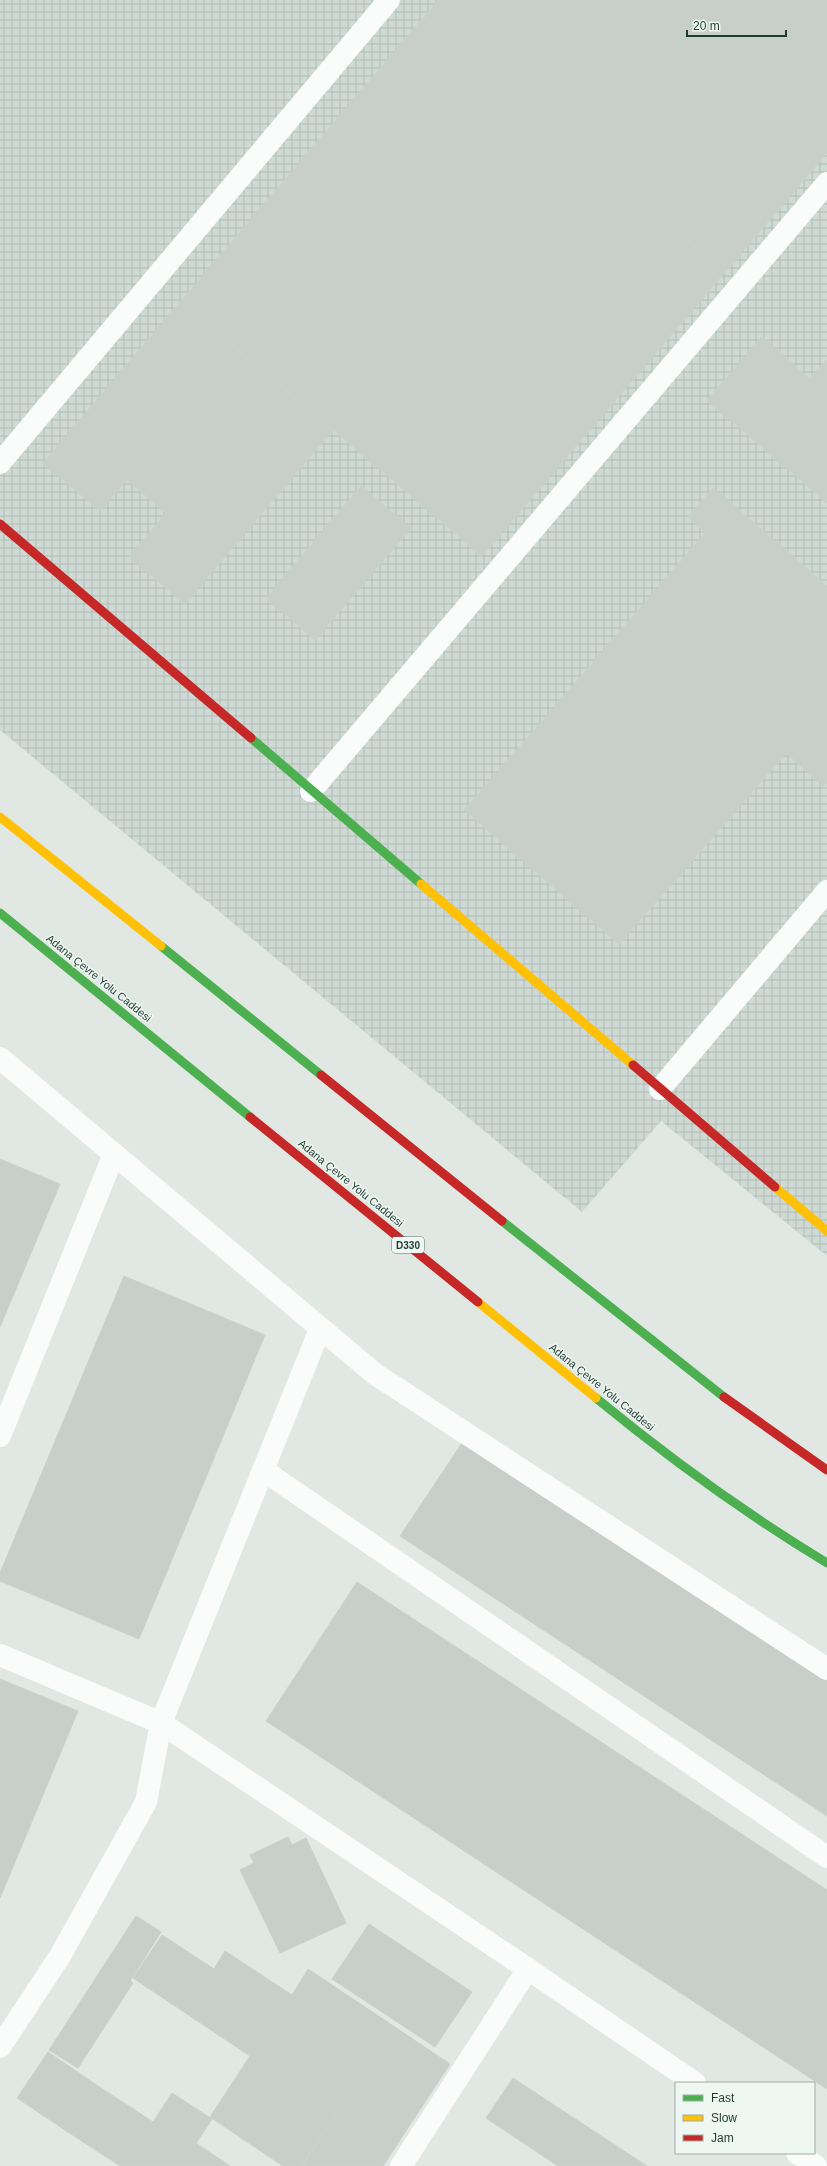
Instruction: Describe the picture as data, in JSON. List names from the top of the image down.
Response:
{
  "streets": {
    "main road": ["Adana Çevre Yolu Caddesi", "D330"]
  },
  "legend": ["Fast", "Slow", "Jam"],
  "scale_bar": "20 m"
}
